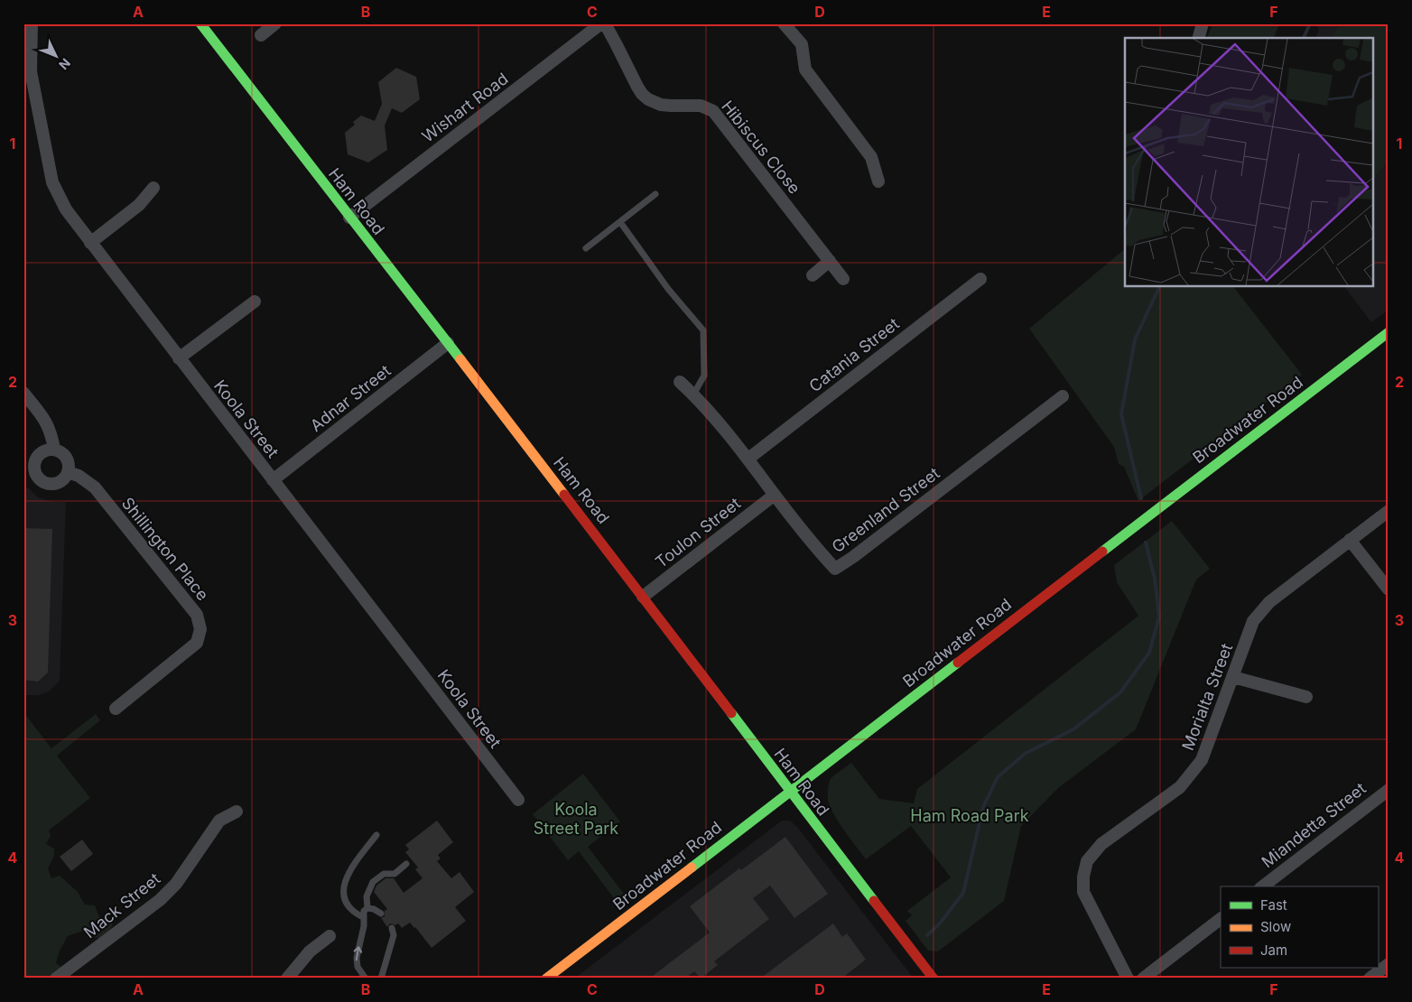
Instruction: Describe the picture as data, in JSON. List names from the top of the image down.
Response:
{
  "streets": {
    "street": [
      "Wishart Road",
      "Hibiscus Close",
      "Ham Road",
      "Catania Street",
      "Adnar Street",
      "Koola Street",
      "Broadwater Road",
      "Greenland Street",
      "Toulon Street",
      "Shillington Place",
      "Morialta Street",
      "Miandetta Street",
      "Mack Street"
    ]
  },
  "crossings": [
    ["Wishart Road", "Hibiscus Close"],
    ["Wishart Road", "Ham Road"],
    ["Ham Road", "Adnar Street"],
    ["Ham Road", "Broadwater Road"],
    ["Ham Road", "Toulon Street"],
    ["Catania Street", "Greenland Street"],
    ["Adnar Street", "Koola Street"],
    ["Greenland Street", "Toulon Street"]
  ],
  "parks": ["Koola Street Park", "Ham Road Park"],
  "legend": ["Fast", "Slow", "Jam"],
  "north": "bottom right",
  "grid": {
    "columns": [
      "A",
      "B",
      "C",
      "D",
      "E",
      "F"
    ],
    "rows": [
      "1",
      "2",
      "3",
      "4"
    ]
  }
}
